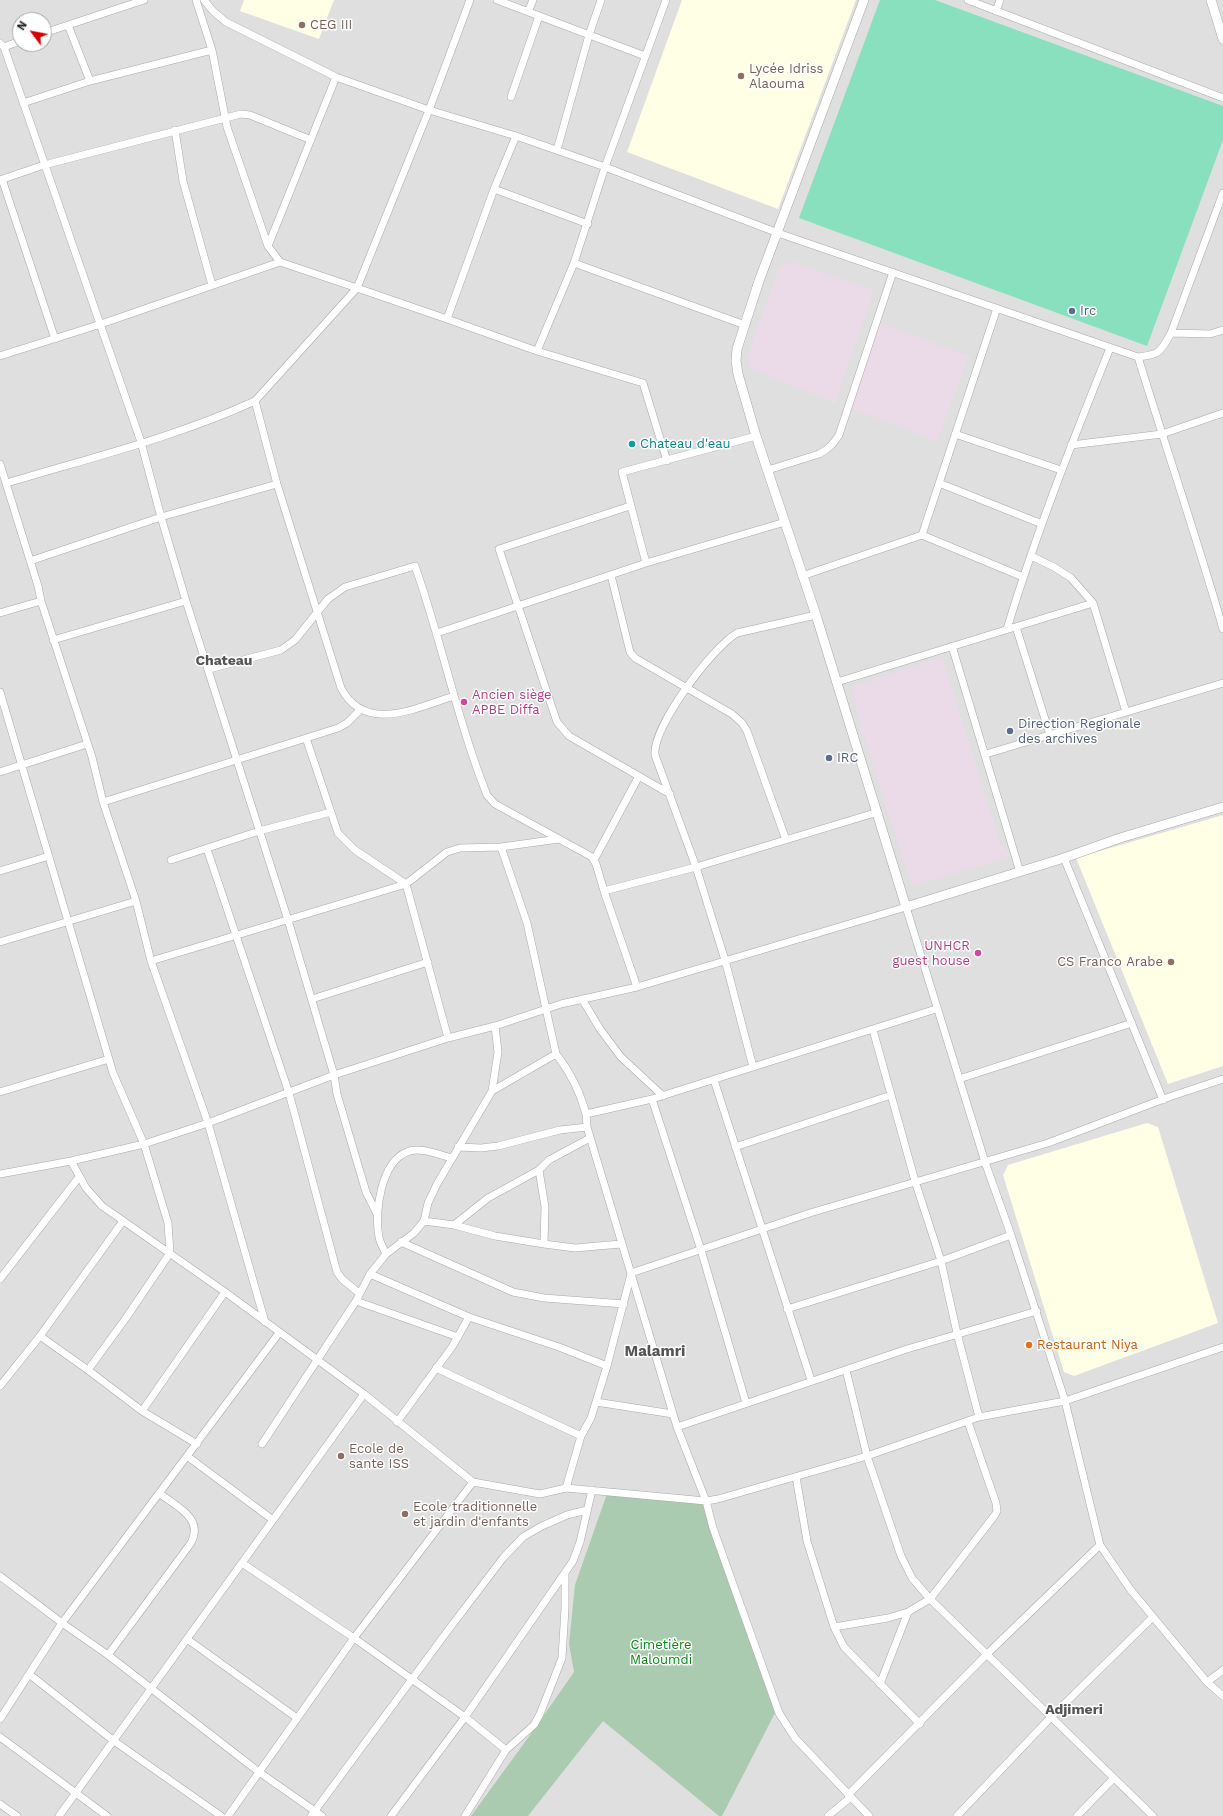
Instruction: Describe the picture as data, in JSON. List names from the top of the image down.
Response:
{
  "districts": ["Chateau", "Malamri", "Adjimeri"],
  "parks": ["Cimetière Maloumdi"],
  "places": [
    "CEG III",
    "Lycée Idriss Alaouma",
    "Irc",
    "Chateau d'eau",
    "Ancien siège APBE Diffa",
    "Direction Regionale des archives",
    "IRC",
    "UNHCR guest house",
    "CS Franco Arabe",
    "Restaurant Niya",
    "Ecole de sante ISS",
    "Ecole traditionnelle et jardin d'enfants"
  ],
  "north": "top left"
}
